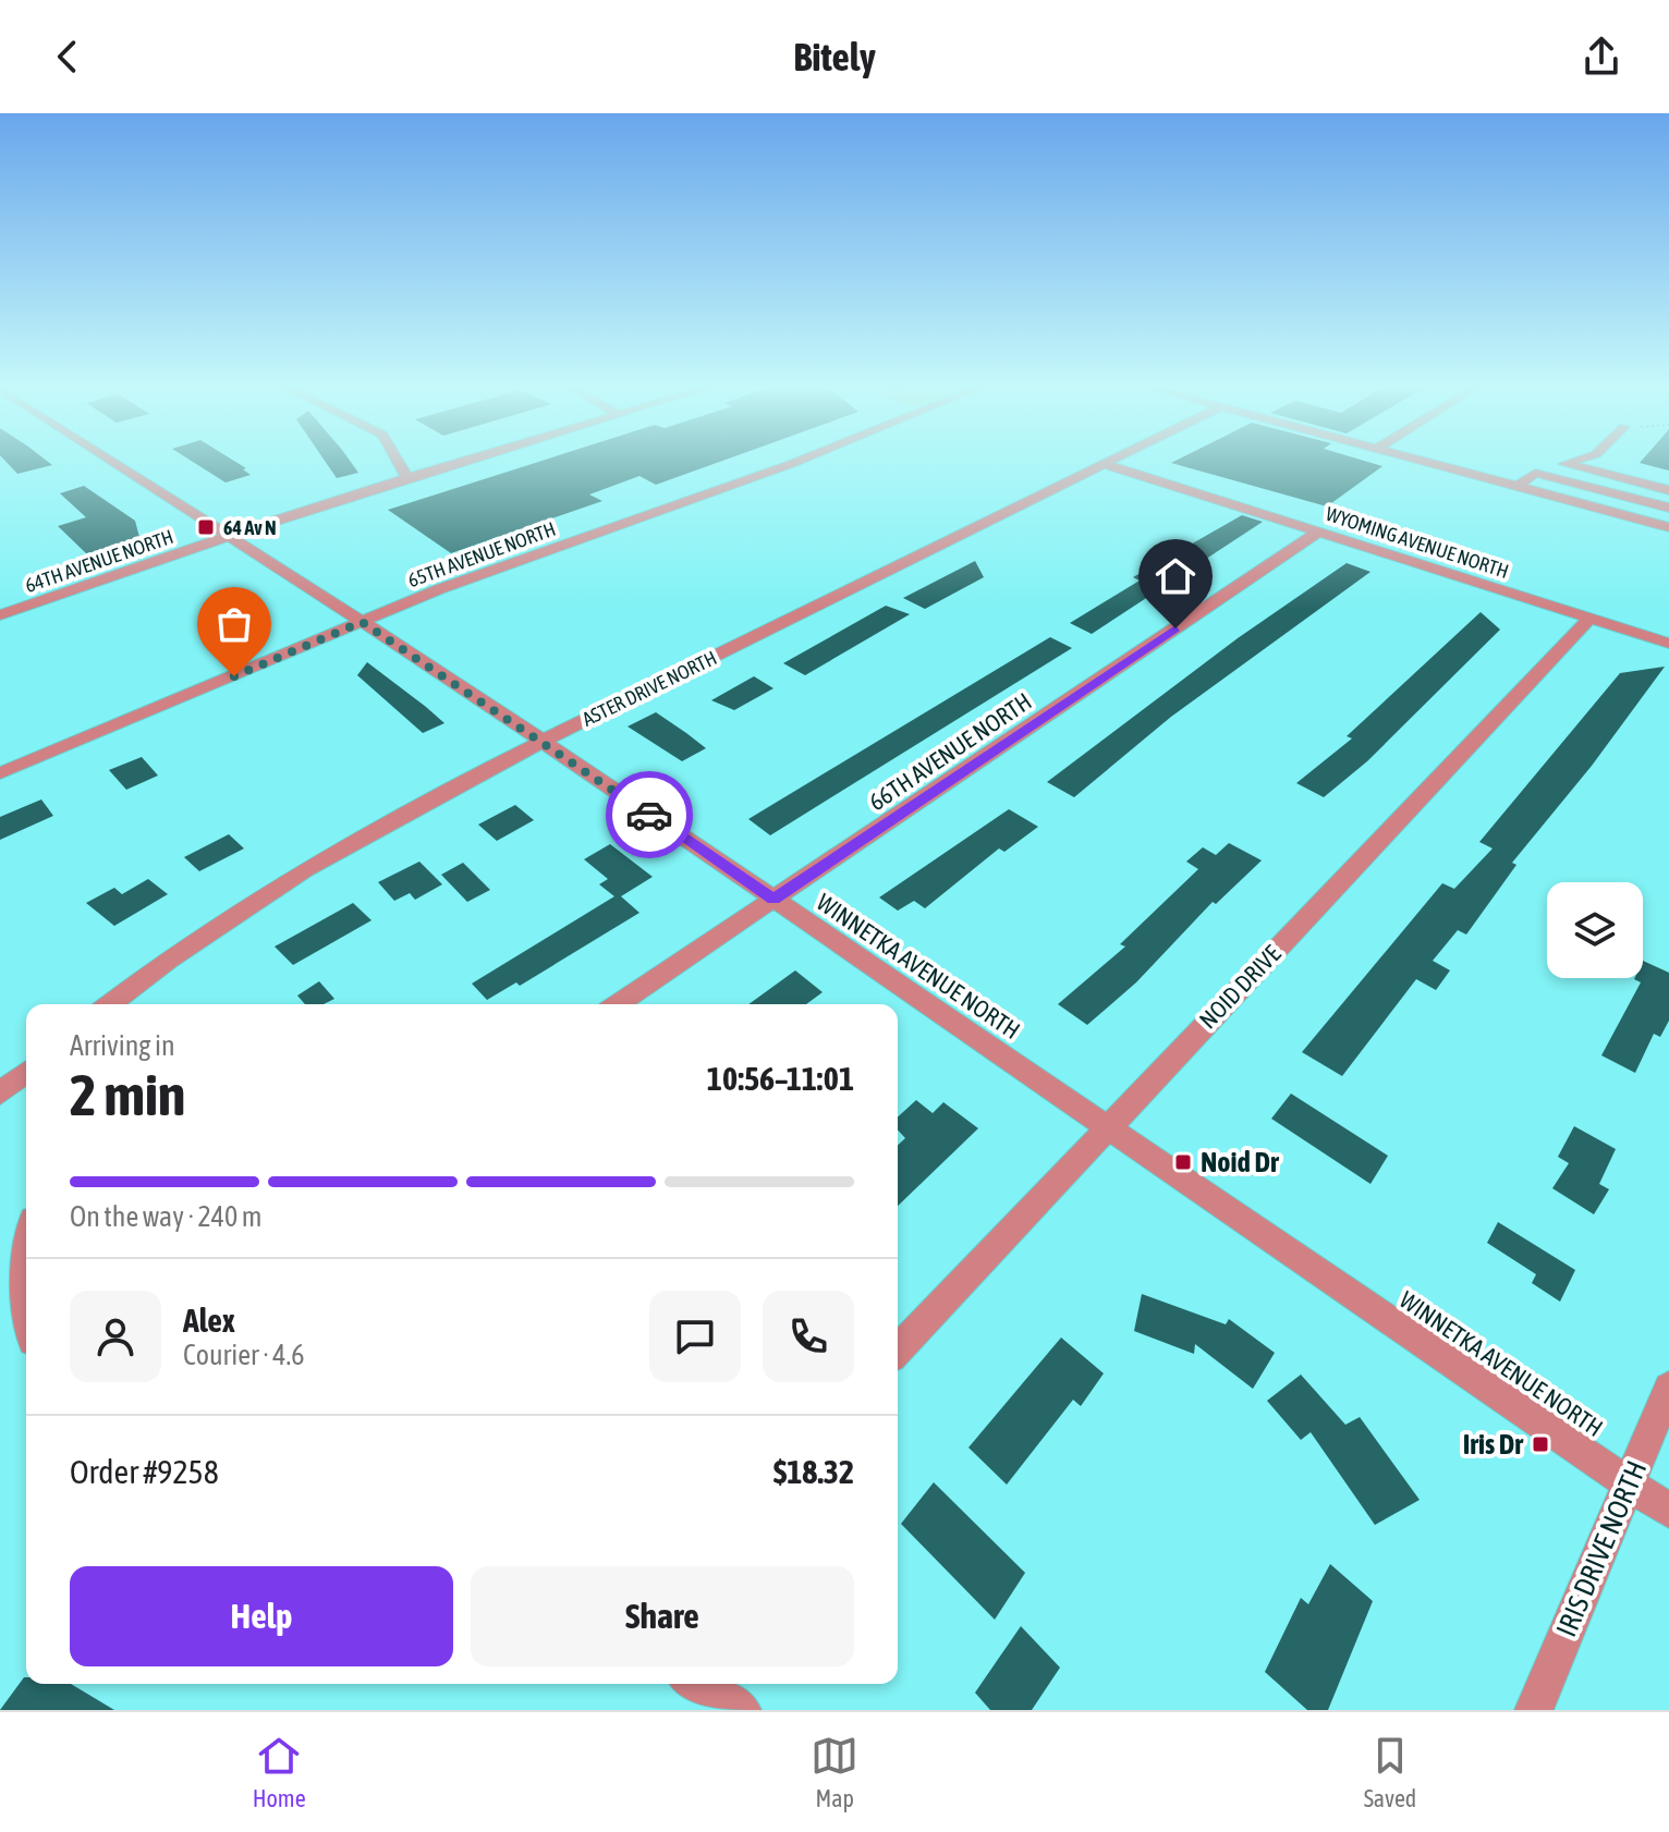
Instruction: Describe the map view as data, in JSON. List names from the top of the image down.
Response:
{
  "streets": {
    "street": [
      "WYOMING AVENUE NORTH",
      "65TH AVENUE NORTH",
      "64TH AVENUE NORTH",
      "ASTER DRIVE NORTH",
      "66TH AVENUE NORTH",
      "WINNETKA AVENUE NORTH",
      "NOID DRIVE",
      "IRIS DRIVE NORTH"
    ]
  },
  "crossings": [
    ["WYOMING AVENUE NORTH", "ASTER DRIVE NORTH"],
    ["WYOMING AVENUE NORTH", "66TH AVENUE NORTH"],
    ["WYOMING AVENUE NORTH", "NOID DRIVE"],
    ["65TH AVENUE NORTH", "WINNETKA AVENUE NORTH"],
    ["64TH AVENUE NORTH", "WINNETKA AVENUE NORTH"],
    ["ASTER DRIVE NORTH", "WINNETKA AVENUE NORTH"],
    ["66TH AVENUE NORTH", "WINNETKA AVENUE NORTH"],
    ["WINNETKA AVENUE NORTH", "NOID DRIVE"],
    ["WINNETKA AVENUE NORTH", "IRIS DRIVE NORTH"]
  ],
  "places": {
    "transit": ["64 Av N", "Noid Dr", "Iris Dr"]
  },
  "page": {
    "header": "Bitely",
    "heading": ["2 min", "Arriving in", "10:56–11:01"],
    "panel": [
      "Alex",
      "Courier · 4.6",
      "Order #9258",
      "$18.32"
    ],
    "bar": "On the way · 240 m",
    "buttons": ["Help", "Share"],
    "tabs": ["Home", "Map", "Saved"]
  }
}
